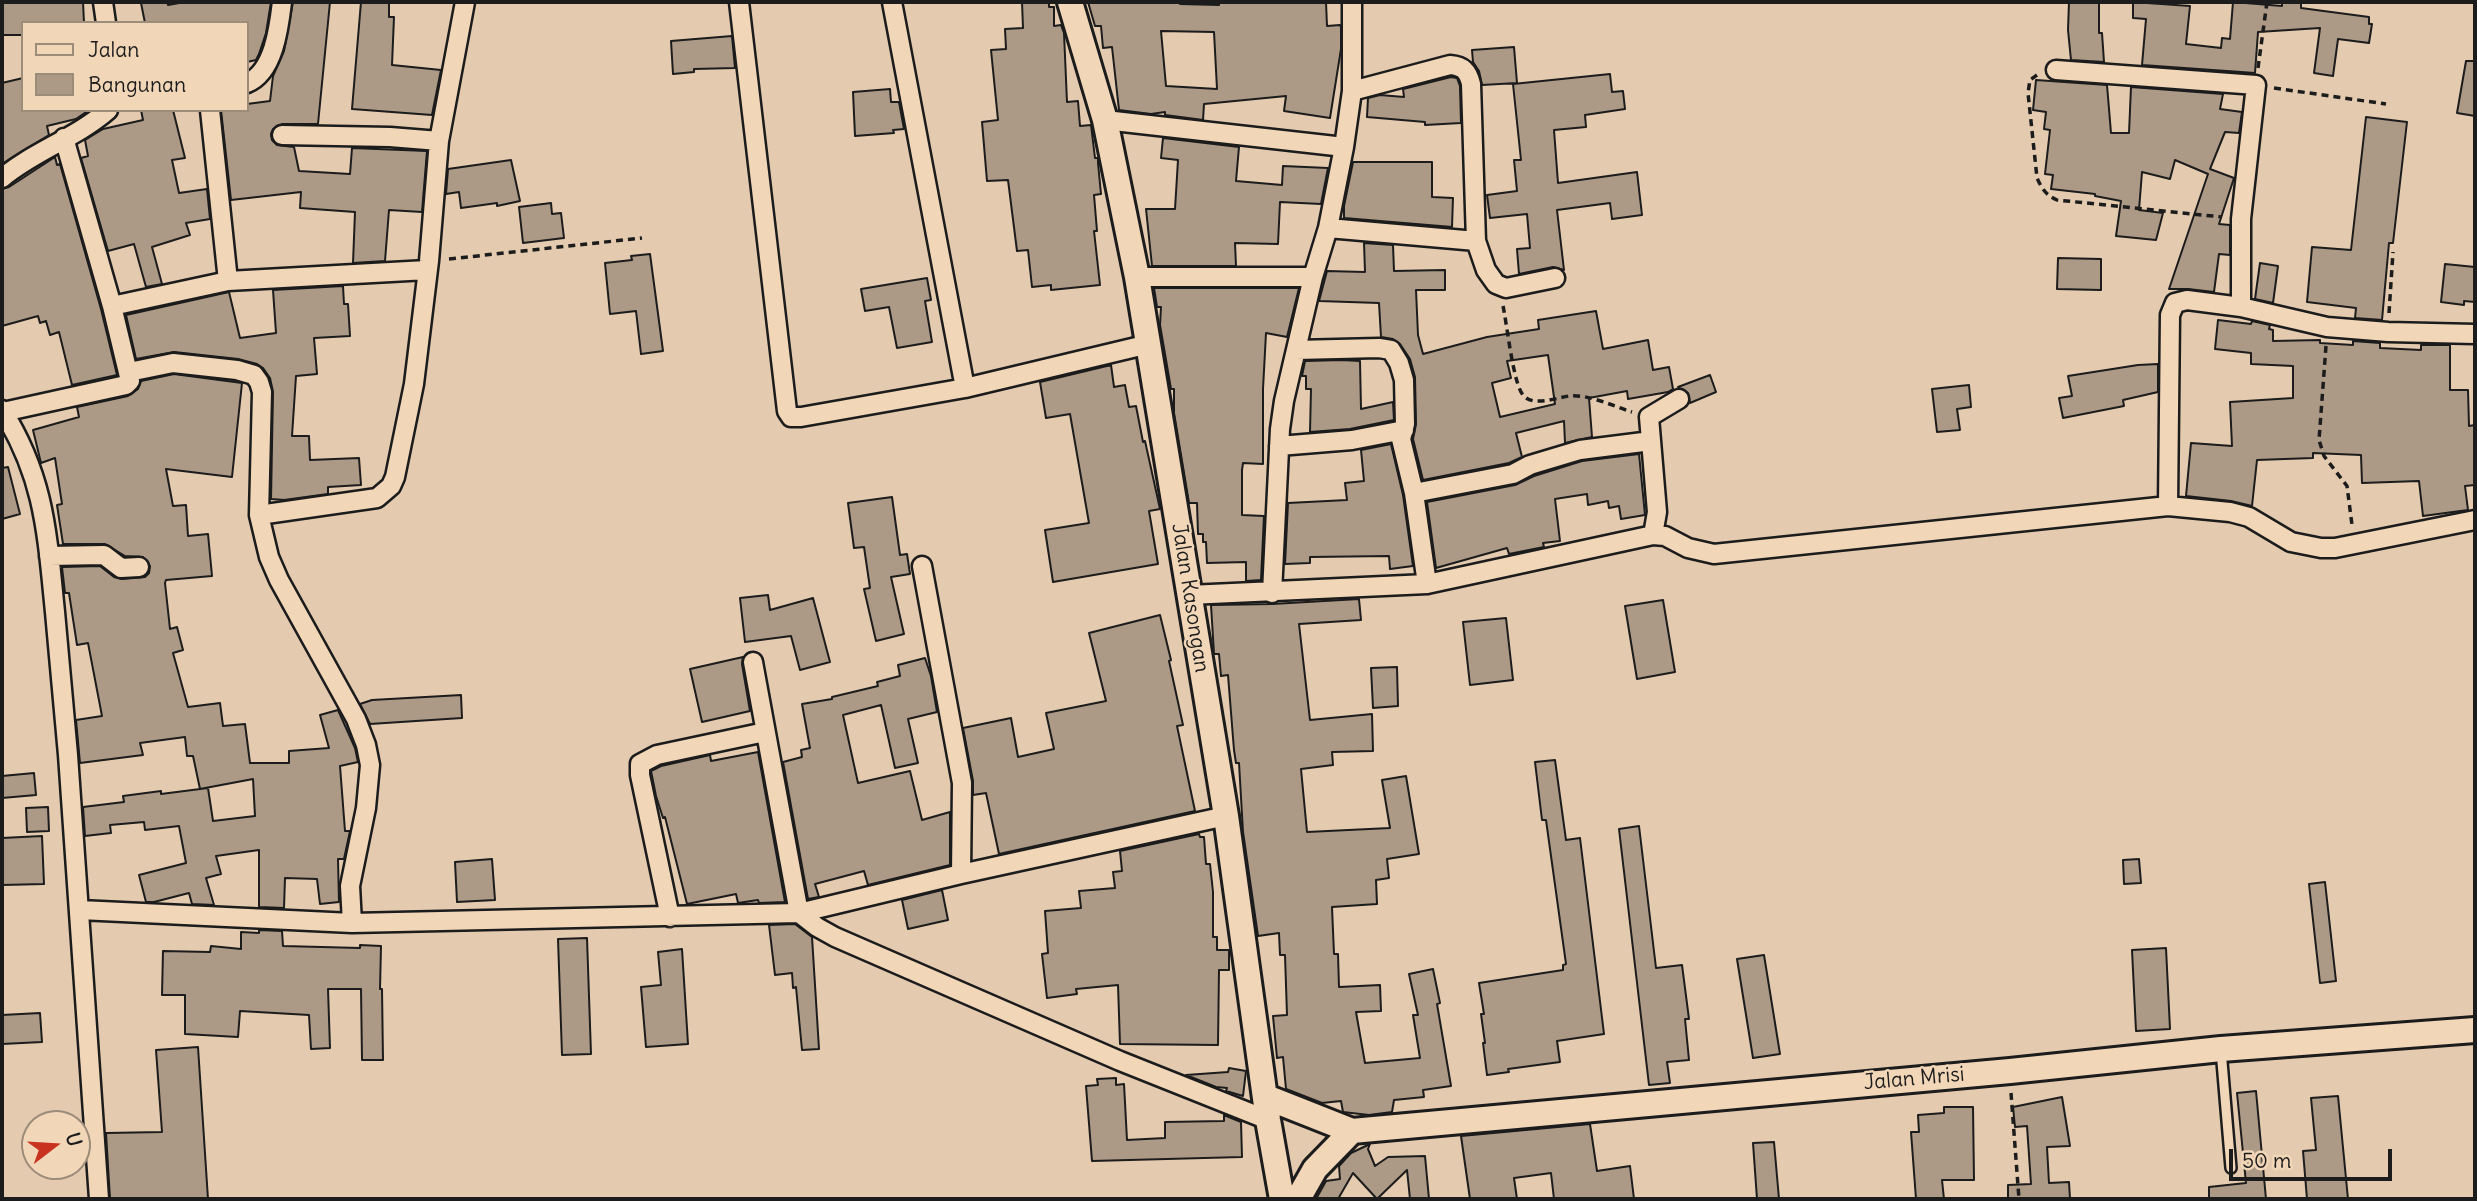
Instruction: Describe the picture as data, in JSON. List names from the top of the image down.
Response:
{
  "streets": {
    "street": ["Jalan Kasongan", "Jalan Mrisi"]
  },
  "legend": ["Jalan", "Bangunan"],
  "scale_bar": "50 m",
  "north": "right"
}
